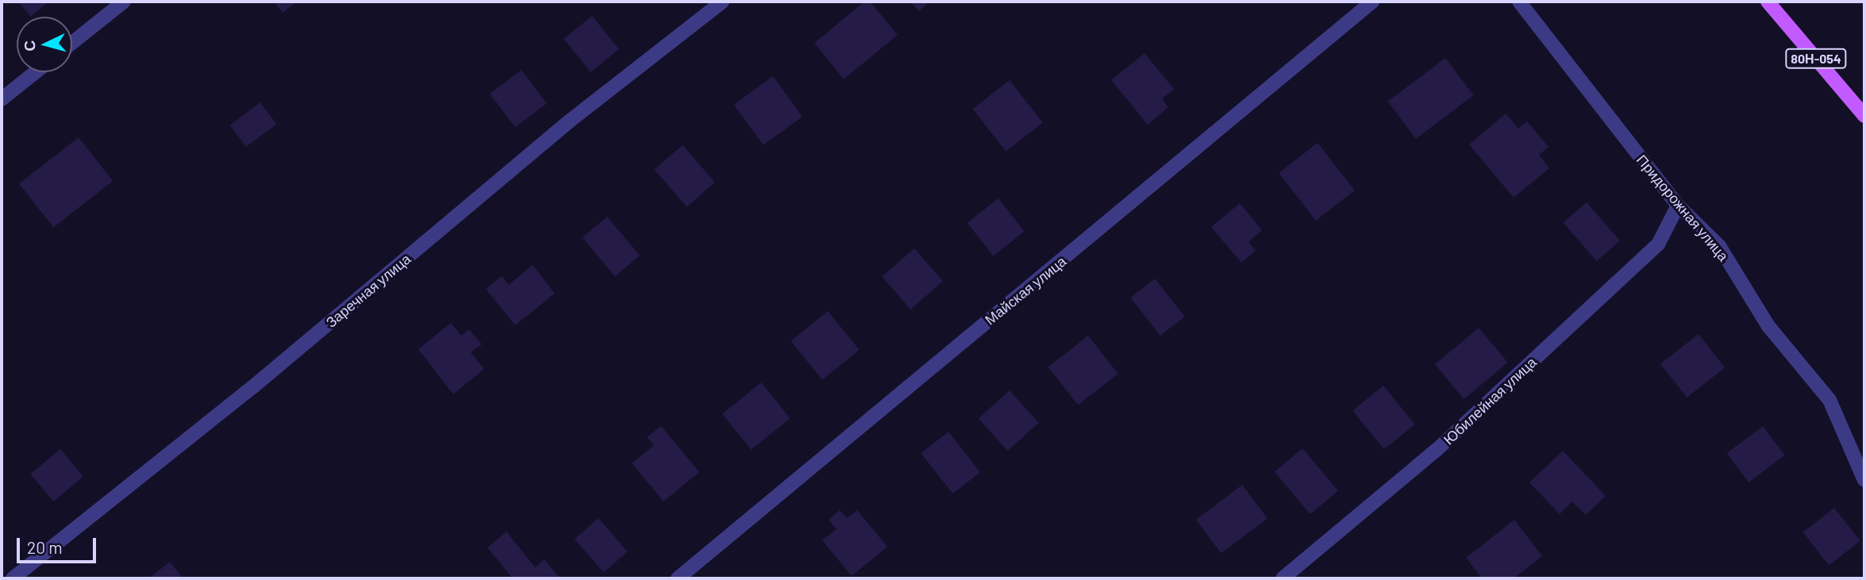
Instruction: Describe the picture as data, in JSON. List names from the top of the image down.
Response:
{
  "streets": {
    "main road": ["80Н-054"],
    "street": [
      "Придорожная улица",
      "Заречная улица",
      "Майская улица",
      "Юбилейная улица"
    ]
  },
  "crossings": [
    ["Придорожная улица", "Юбилейная улица"]
  ],
  "scale_bar": "20 m",
  "north": "left"
}
